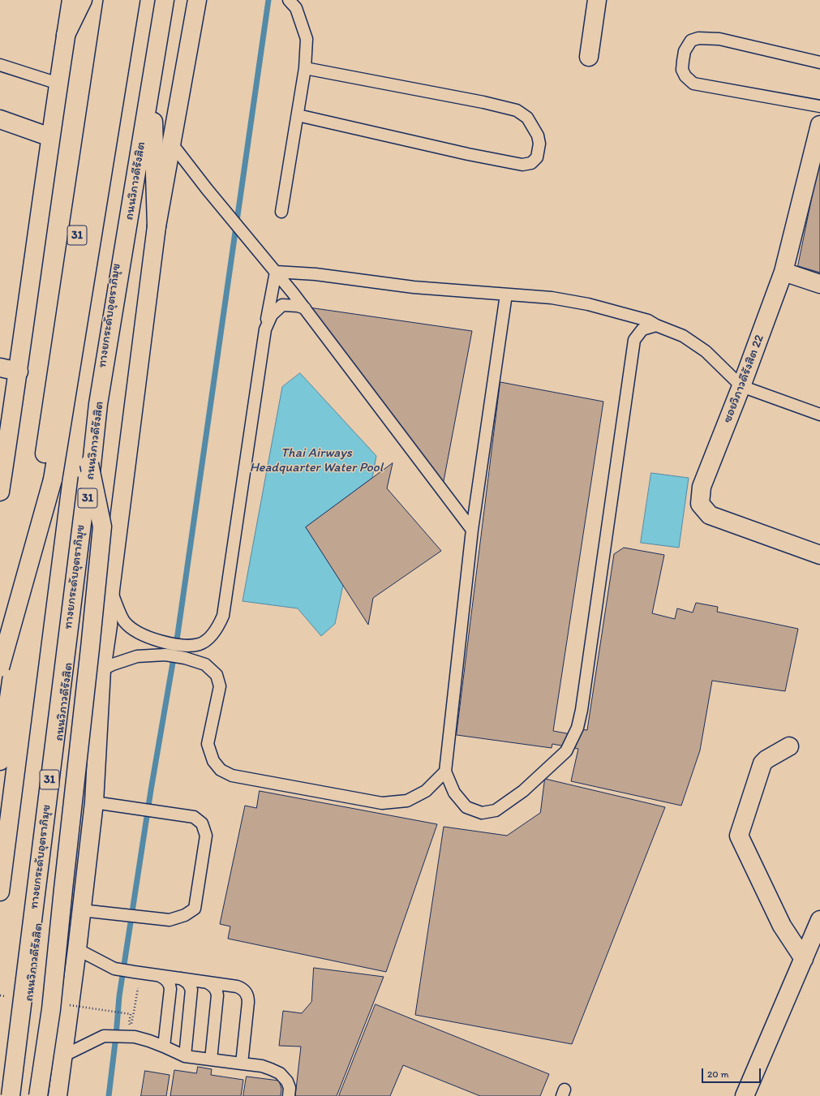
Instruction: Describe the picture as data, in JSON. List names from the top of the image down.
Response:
{
  "streets": {
    "main road": [
      "ถนนวิภาวดีรังสิต",
      "31",
      "ทางยกระดับอุตราภิมุข",
      "ซอยวิภาวดีรังสิต 22"
    ]
  },
  "water": ["Thai Airways Headquarter Water Pool"],
  "scale_bar": "20 m"
}
